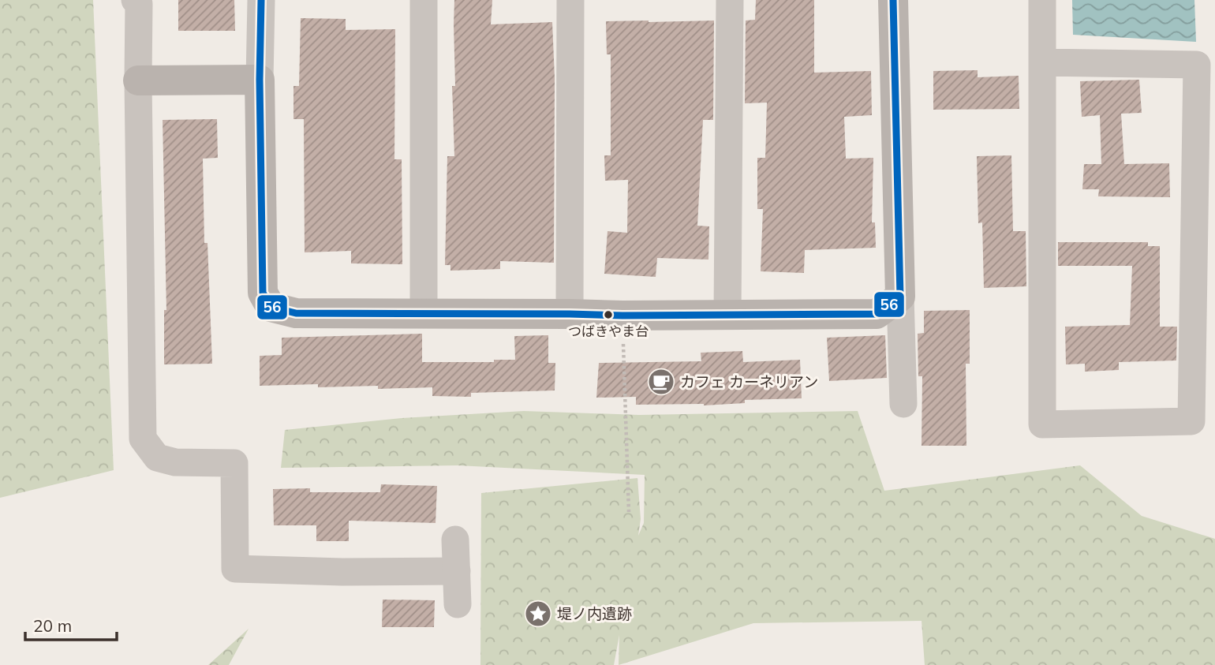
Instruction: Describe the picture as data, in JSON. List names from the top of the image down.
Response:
{
  "places": {
    "other": ["つばきやま台"],
    "cafe": ["カフェ カーネリアン"],
    "place": ["堤ノ内遺跡"]
  },
  "lines": ["transit line 56"],
  "scale_bar": "20 m"
}
